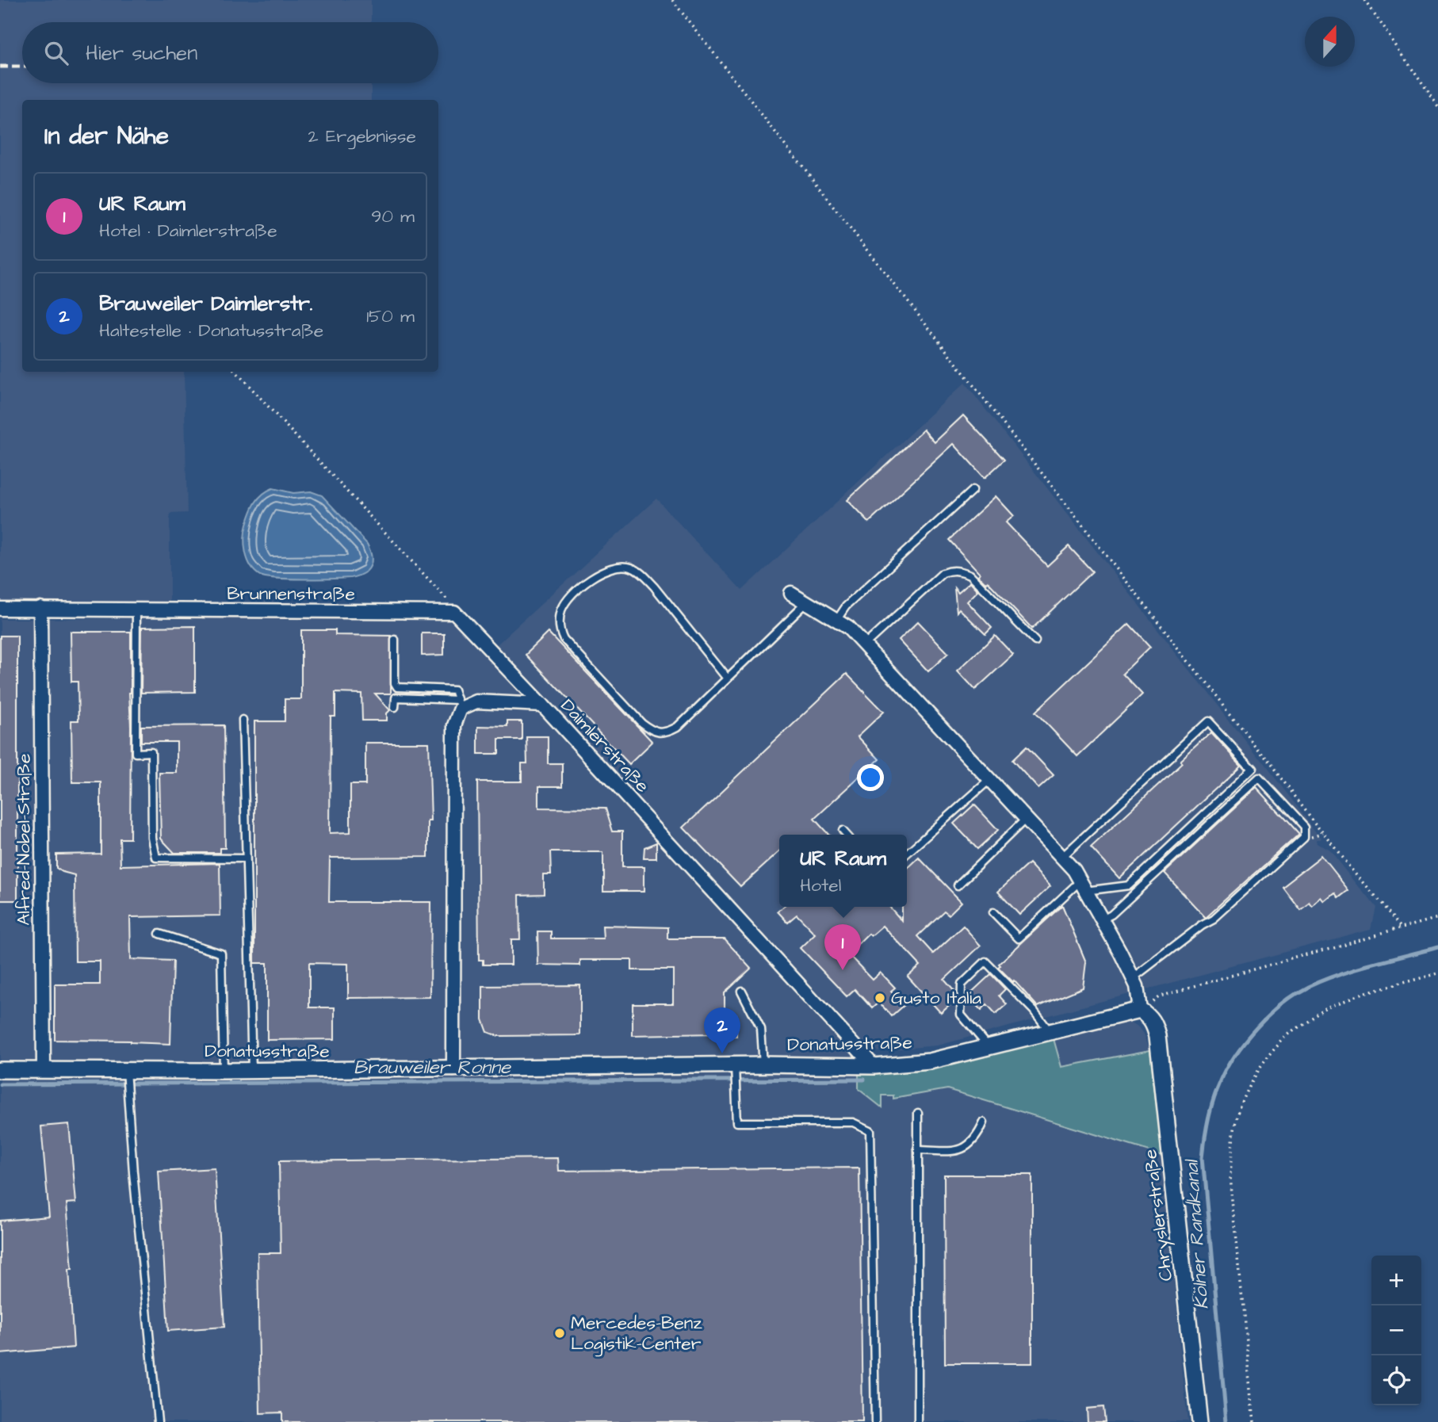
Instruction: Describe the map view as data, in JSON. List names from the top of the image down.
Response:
{
  "streets": {
    "street": [
      "Brunnenstraße",
      "Daimlerstraße",
      "Alfred-Nobel-Straße",
      "Donatusstraße",
      "Chryslerstraße"
    ]
  },
  "crossings": [
    ["Brunnenstraße", "Alfred-Nobel-Straße"],
    ["Daimlerstraße", "Donatusstraße"],
    ["Alfred-Nobel-Straße", "Donatusstraße"],
    ["Donatusstraße", "Chryslerstraße"]
  ],
  "water": ["Brauweiler Ronne", "Kölner Randkanal"],
  "places": ["Gusto Italia", "Mercedes-Benz Logistik-Center"],
  "north": "top",
  "page": {
    "search": "Hier suchen",
    "heading": ["In der Nähe", "2 Ergebnisse"],
    "list": [
      {
        "mark": "1",
        "name": "UR Raum",
        "note": "Hotel · Daimlerstraße",
        "value": "90 m"
      },
      {
        "mark": "2",
        "name": "Brauweiler Daimlerstr.",
        "note": "Haltestelle · Donatusstraße",
        "value": "150 m"
      }
    ],
    "popup": ["UR Raum", "Hotel"],
    "pins": ["1", "2"],
    "map_buttons": ["+", "−"]
  }
}
